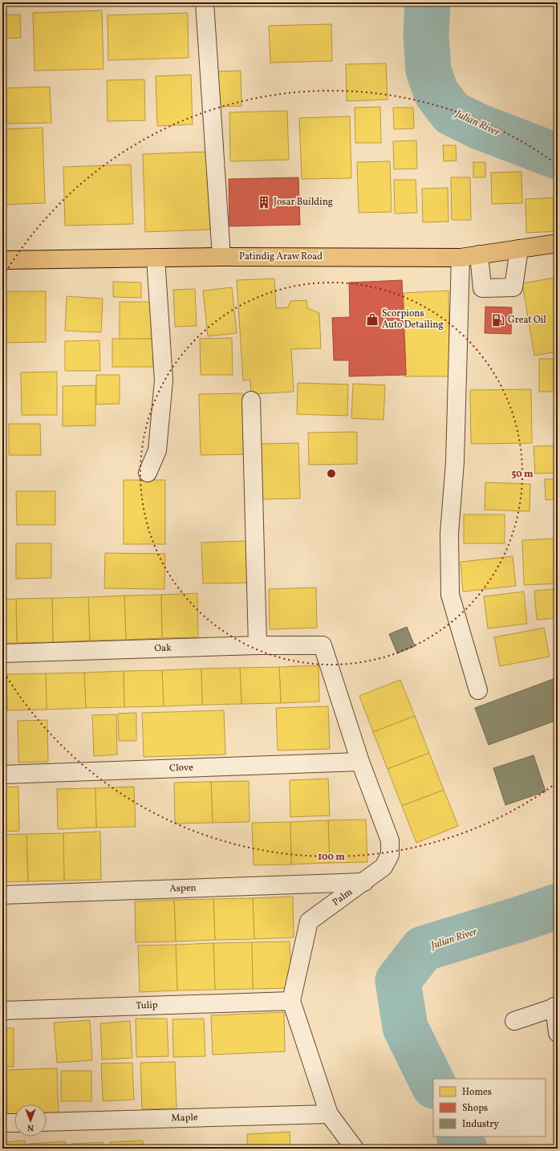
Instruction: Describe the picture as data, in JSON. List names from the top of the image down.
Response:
{
  "streets": {
    "main road": ["Patindig Araw Road"],
    "street": [
      "Oak",
      "Clove",
      "Aspen",
      "Palm",
      "Tulip",
      "Maple"
    ]
  },
  "crossings": [
    ["Oak", "Palm"],
    ["Clove", "Palm"],
    ["Aspen", "Palm"],
    ["Palm", "Tulip"]
  ],
  "water": ["Julian River"],
  "places": {
    "building": ["Josar Building"],
    "shop": ["Scorpions Auto Detailing"],
    "fuel station": ["Great Oil"]
  },
  "legend": ["Homes", "Shops", "Industry"],
  "north": "bottom",
  "rings": ["50 m", "100 m"]
}
